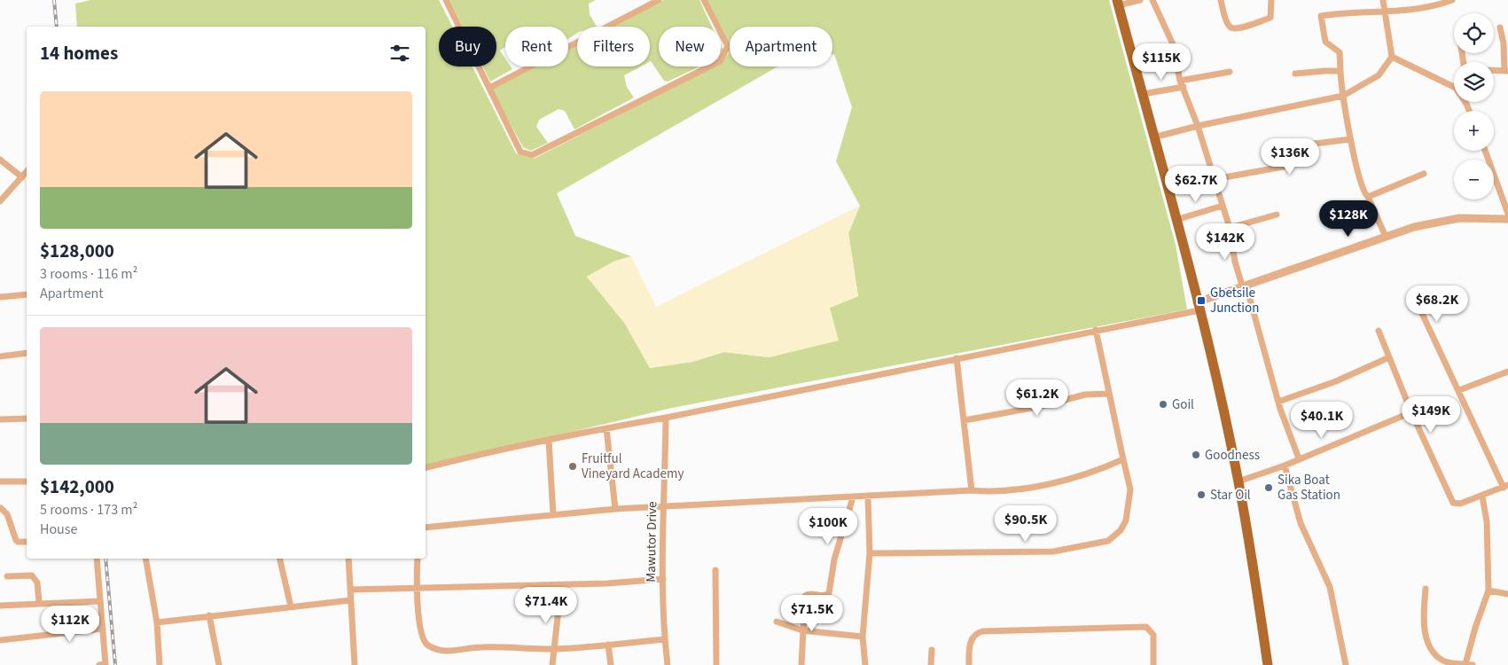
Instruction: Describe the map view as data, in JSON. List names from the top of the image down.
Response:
{
  "streets": {
    "street": ["Mawutor Drive"]
  },
  "places": {
    "transit": ["Gbetsile Junction"],
    "other": [
      "Goil",
      "Goodness",
      "Fruitful Vineyard Academy",
      "Sika Boat Gas Station",
      "Star Oil"
    ]
  },
  "page": {
    "map_buttons": ["+", "−"],
    "chip": [
      "Buy",
      "Rent",
      "Filters",
      "New",
      "Apartment"
    ],
    "heading": "14 homes",
    "price": [
      "$115K",
      "$136K",
      "$62.7K",
      "$128K",
      "$142K",
      "$68.2K",
      "$61.2K",
      "$149K",
      "$40.1K",
      "$90.5K",
      "$100K",
      "$71.4K",
      "$71.5K",
      "$112K"
    ],
    "list": [
      {
        "name": "$128,000",
        "note": "3 rooms · 116 m² · Apartment"
      },
      {
        "name": "$142,000",
        "note": "5 rooms · 173 m² · House"
      }
    ]
  }
}
